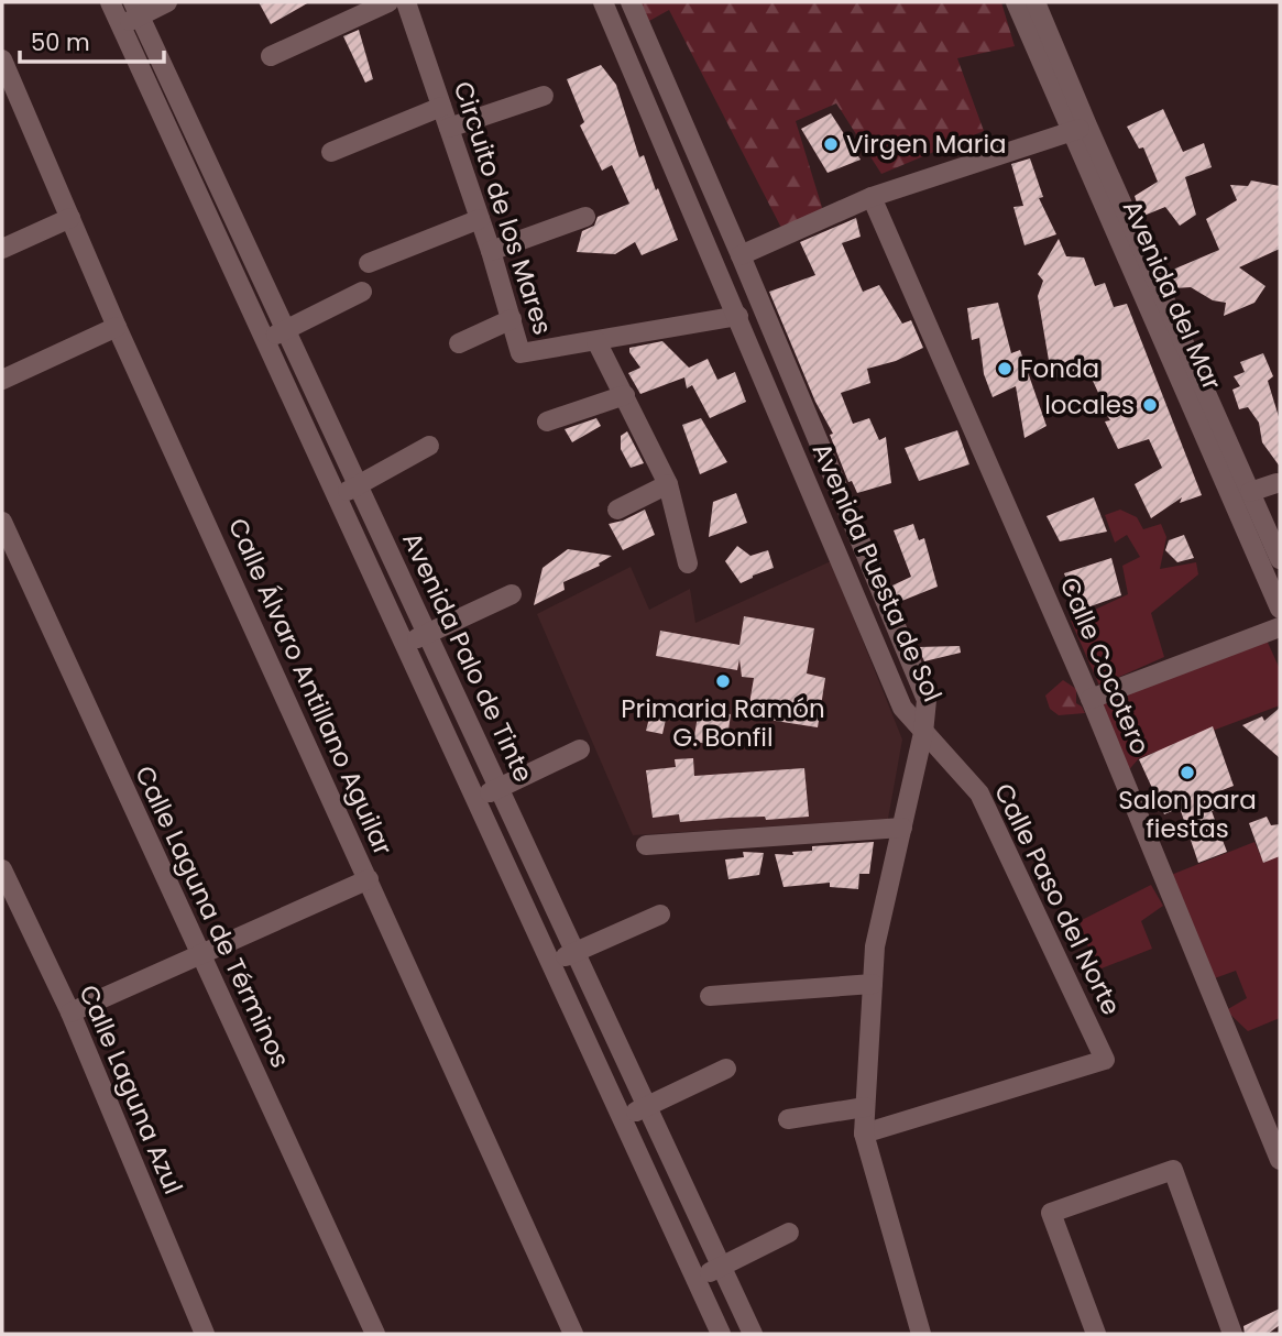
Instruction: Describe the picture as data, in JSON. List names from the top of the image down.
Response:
{
  "streets": {
    "street": [
      "Circuito de los Mares",
      "Avenida del Mar",
      "Avenida Puesta de Sol",
      "Avenida Palo de Tinte",
      "Calle Cocotero",
      "Calle Álvaro Antillano Aguilar",
      "Calle Paso del Norte",
      "Calle Laguna de Términos",
      "Calle Laguna Azul"
    ]
  },
  "crossings": [
    ["Circuito de los Mares", "Avenida Puesta de Sol"],
    ["Avenida Puesta de Sol", "Calle Paso del Norte"]
  ],
  "places": [
    "Virgen Maria",
    "Fonda",
    "locales",
    "Primaria Ramón G. Bonfil",
    "Salon para fiestas"
  ],
  "scale_bar": "50 m"
}
